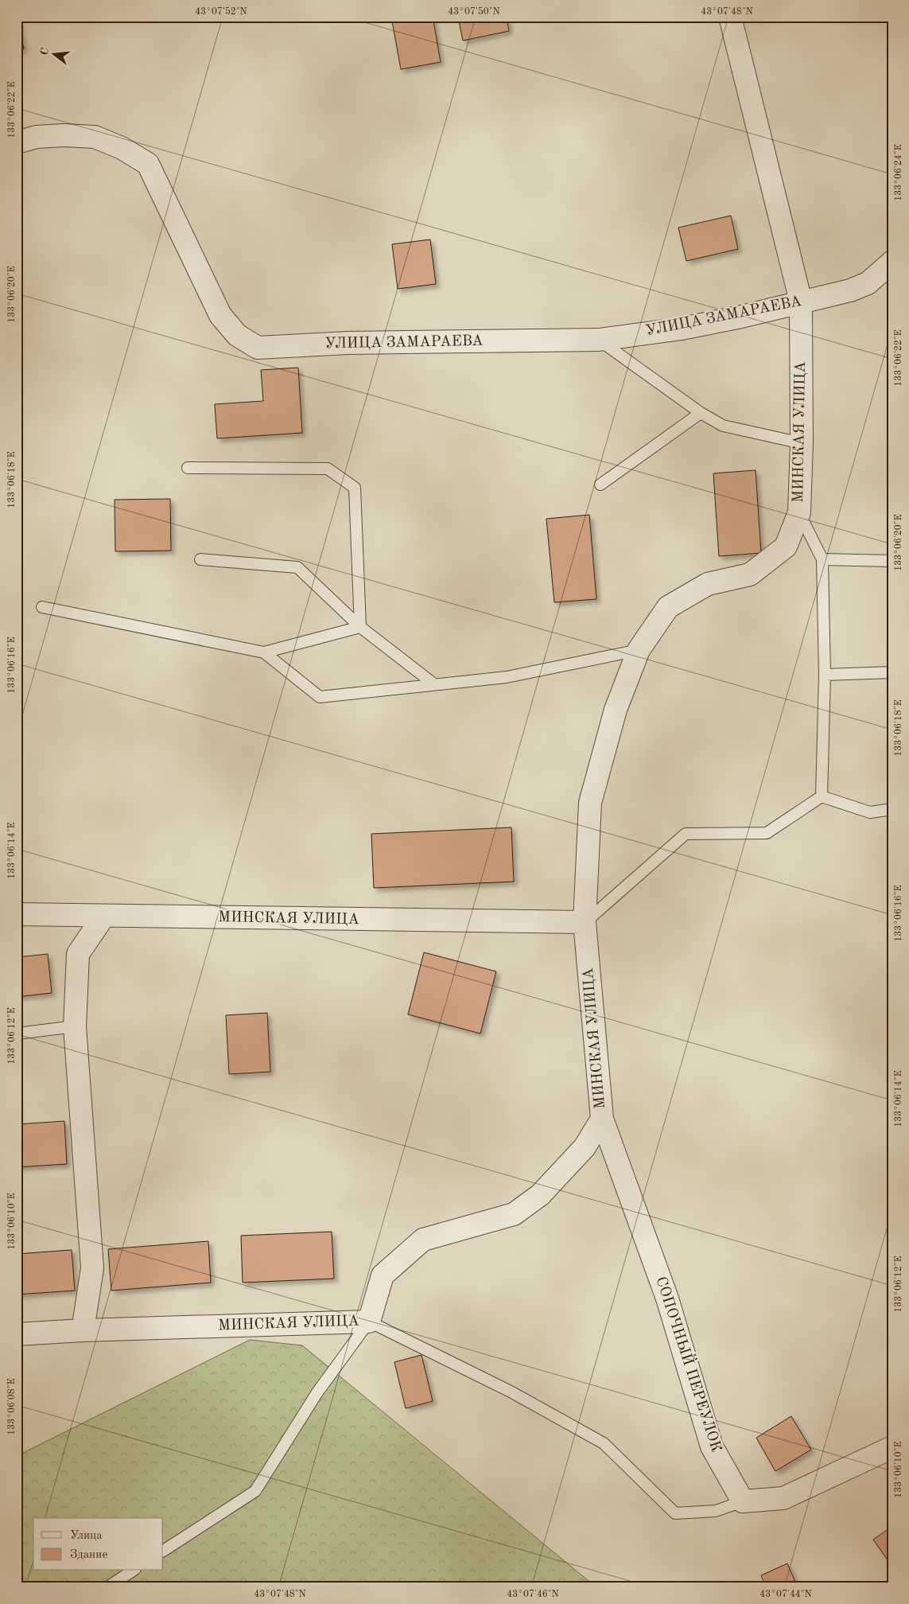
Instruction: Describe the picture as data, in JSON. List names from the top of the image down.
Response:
{
  "streets": {
    "street": ["УЛИЦА ЗАМАРАЕВА", "МИНСКАЯ УЛИЦА", "СОПОЧНЫЙ ПЕРЕУЛОК"]
  },
  "crossings": [
    ["УЛИЦА ЗАМАРАЕВА", "МИНСКАЯ УЛИЦА"],
    ["МИНСКАЯ УЛИЦА", "СОПОЧНЫЙ ПЕРЕУЛОК"]
  ],
  "legend": ["Улица", "Здание"],
  "north": "left",
  "coordinates": [
    "43°07'52\"N",
    "43°07'50\"N",
    "43°07'48\"N",
    "133°06'22\"E",
    "133°06'24\"E",
    "133°06'20\"E",
    "133°06'18\"E",
    "133°06'16\"E",
    "133°06'14\"E",
    "133°06'12\"E",
    "133°06'10\"E",
    "133°06'08\"E",
    "43°07'46\"N",
    "43°07'44\"N"
  ]
}
